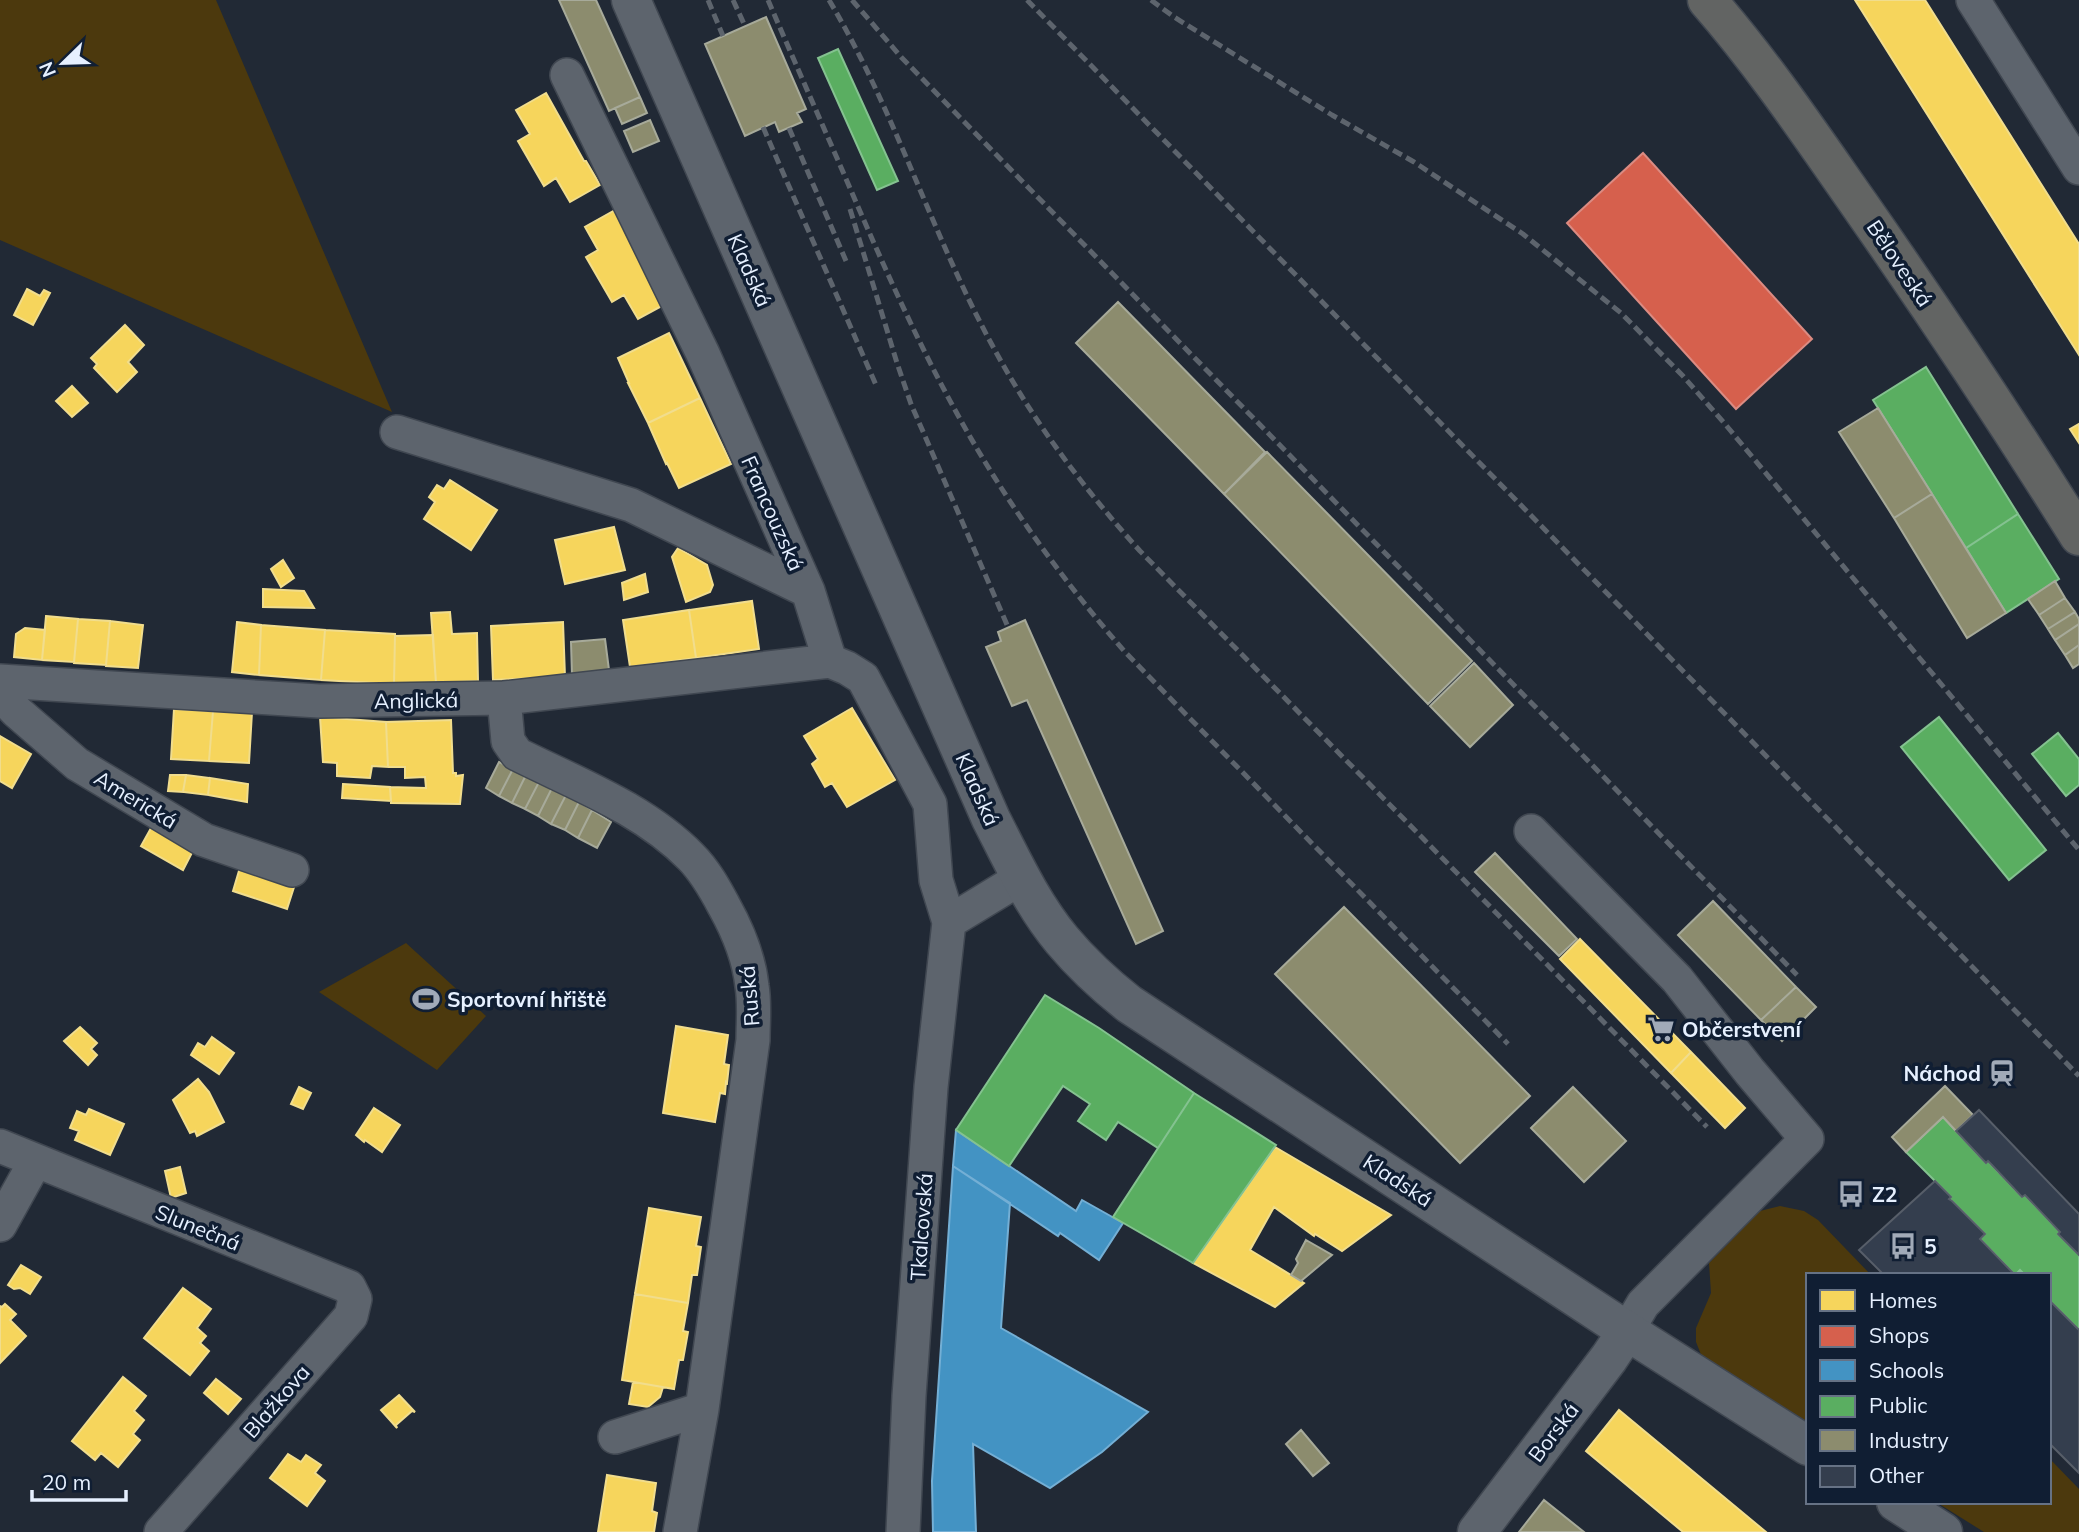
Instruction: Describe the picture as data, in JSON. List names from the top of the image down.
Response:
{
  "streets": {
    "main road": ["Běloveská", "Kladská", "Borská"],
    "street": [
      "Francouzská",
      "Anglická",
      "Americká",
      "Ruská",
      "Slunečná",
      "Tkalcovská",
      "Blažkova"
    ]
  },
  "crossings": [
    ["Kladská", "Borská"],
    ["Anglická", "Ruská"],
    ["Anglická", "Tkalcovská"],
    ["Slunečná", "Blažkova"]
  ],
  "places": {
    "sports": ["Sportovní hřiště"],
    "supermarket": ["Občerstvení"],
    "station": ["Náchod"],
    "bus stop": ["Z2", "5"]
  },
  "legend": [
    "Homes",
    "Shops",
    "Schools",
    "Public",
    "Industry",
    "Other"
  ],
  "scale_bar": "20 m",
  "north": "bottom left"
}
